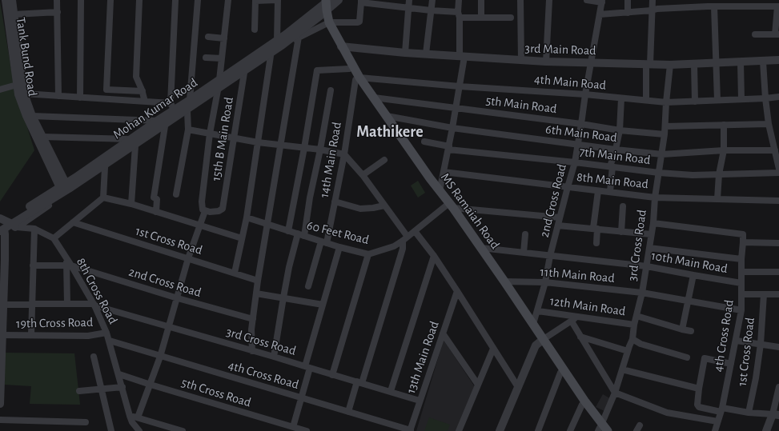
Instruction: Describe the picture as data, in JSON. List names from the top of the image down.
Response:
{
  "streets": {
    "main road": ["MS Ramaiah Road"],
    "street": [
      "3rd Main Road",
      "Tank Bund Road",
      "4th Main Road",
      "5th Main Road",
      "Mohan Kumar Road",
      "6th Main Road",
      "15th B Main Road",
      "7th Main Road",
      "14th Main Road",
      "8th Main Road",
      "2nd Cross Road",
      "60 Feet Road",
      "1st Cross Road",
      "3rd Cross Road",
      "10th Main Road",
      "11th Main Road",
      "8th Cross Road",
      "12th Main Road",
      "19th Cross Road",
      "4th Cross Road",
      "13th Main Road",
      "5th Cross Road"
    ]
  },
  "crossings": [
    ["3rd Main Road", "2nd Cross Road"],
    ["3rd Main Road", "MS Ramaiah Road"],
    ["3rd Main Road", "3rd Cross Road"],
    ["Tank Bund Road", "Mohan Kumar Road"],
    ["4th Main Road", "14th Main Road"],
    ["4th Main Road", "2nd Cross Road"],
    ["4th Main Road", "MS Ramaiah Road"],
    ["4th Main Road", "3rd Cross Road"],
    ["5th Main Road", "2nd Cross Road"],
    ["5th Main Road", "MS Ramaiah Road"],
    ["5th Main Road", "3rd Cross Road"],
    ["Mohan Kumar Road", "MS Ramaiah Road"],
    ["Mohan Kumar Road", "8th Cross Road"],
    ["6th Main Road", "2nd Cross Road"],
    ["6th Main Road", "MS Ramaiah Road"],
    ["6th Main Road", "3rd Cross Road"],
    ["7th Main Road", "2nd Cross Road"],
    ["7th Main Road", "3rd Cross Road"],
    ["14th Main Road", "MS Ramaiah Road"],
    ["14th Main Road", "60 Feet Road"],
    ["8th Main Road", "2nd Cross Road"],
    ["8th Main Road", "3rd Cross Road"],
    ["2nd Cross Road", "MS Ramaiah Road"],
    ["2nd Cross Road", "10th Main Road"],
    ["2nd Cross Road", "11th Main Road"],
    ["2nd Cross Road", "8th Cross Road"],
    ["2nd Cross Road", "12th Main Road"],
    ["MS Ramaiah Road", "60 Feet Road"],
    ["MS Ramaiah Road", "3rd Cross Road"],
    ["MS Ramaiah Road", "10th Main Road"],
    ["MS Ramaiah Road", "11th Main Road"],
    ["3rd Cross Road", "10th Main Road"],
    ["3rd Cross Road", "11th Main Road"],
    ["3rd Cross Road", "8th Cross Road"],
    ["3rd Cross Road", "12th Main Road"],
    ["3rd Cross Road", "13th Main Road"],
    ["10th Main Road", "4th Cross Road"],
    ["11th Main Road", "4th Cross Road"],
    ["8th Cross Road", "19th Cross Road"],
    ["8th Cross Road", "4th Cross Road"],
    ["8th Cross Road", "5th Cross Road"],
    ["4th Cross Road", "13th Main Road"]
  ],
  "districts": ["Mathikere"]
}
